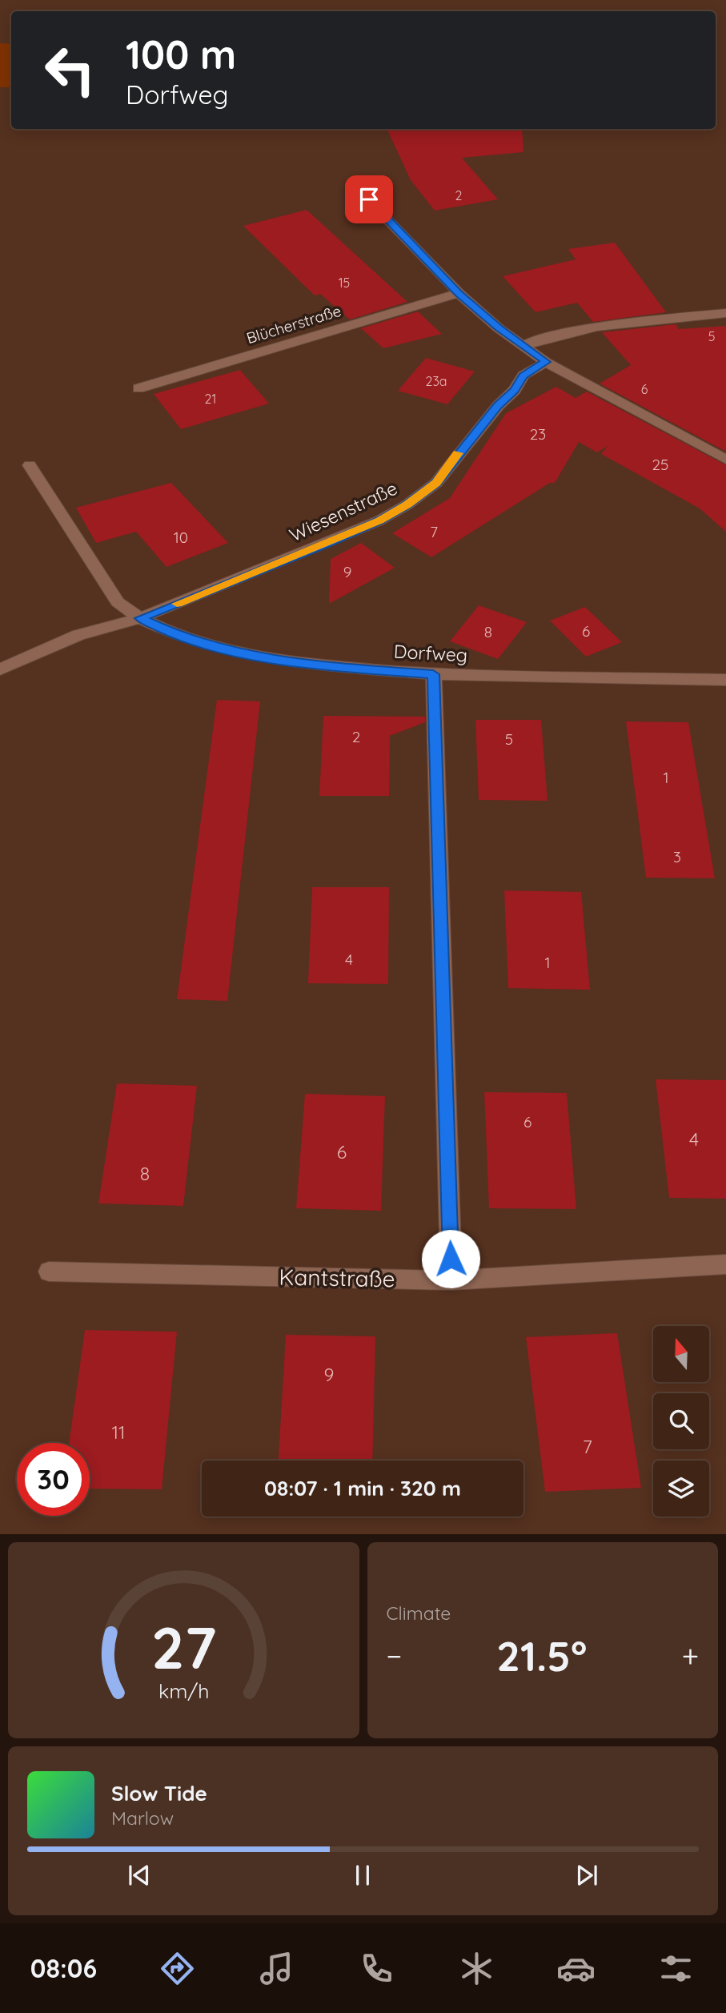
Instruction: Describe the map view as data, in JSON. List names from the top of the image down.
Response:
{
  "streets": {
    "street": [
      "Blücherstraße",
      "Wiesenstraße",
      "Dorfweg",
      "Kantstraße"
    ]
  },
  "crossings": [
    ["Wiesenstraße", "Dorfweg"]
  ],
  "house_numbers": [
    "2",
    "15",
    "5",
    "23a",
    "6",
    "21",
    "23",
    "25",
    "7",
    "10",
    "9",
    "6",
    "8",
    "2",
    "5",
    "1",
    "3",
    "4",
    "1",
    "6",
    "4",
    "6",
    "8",
    "9",
    "11",
    "7"
  ],
  "north": "top",
  "page": {
    "turn": ["100 m", "Dorfweg"],
    "limit": "30",
    "trip": "08:07 · 1 min · 320 m",
    "tile": "Climate",
    "heat": ["−", "21.5°", "+"],
    "song": ["Slow Tide", "Marlow"],
    "tabs": "08:06",
    "gauge": ["27", "km/h"]
  }
}
